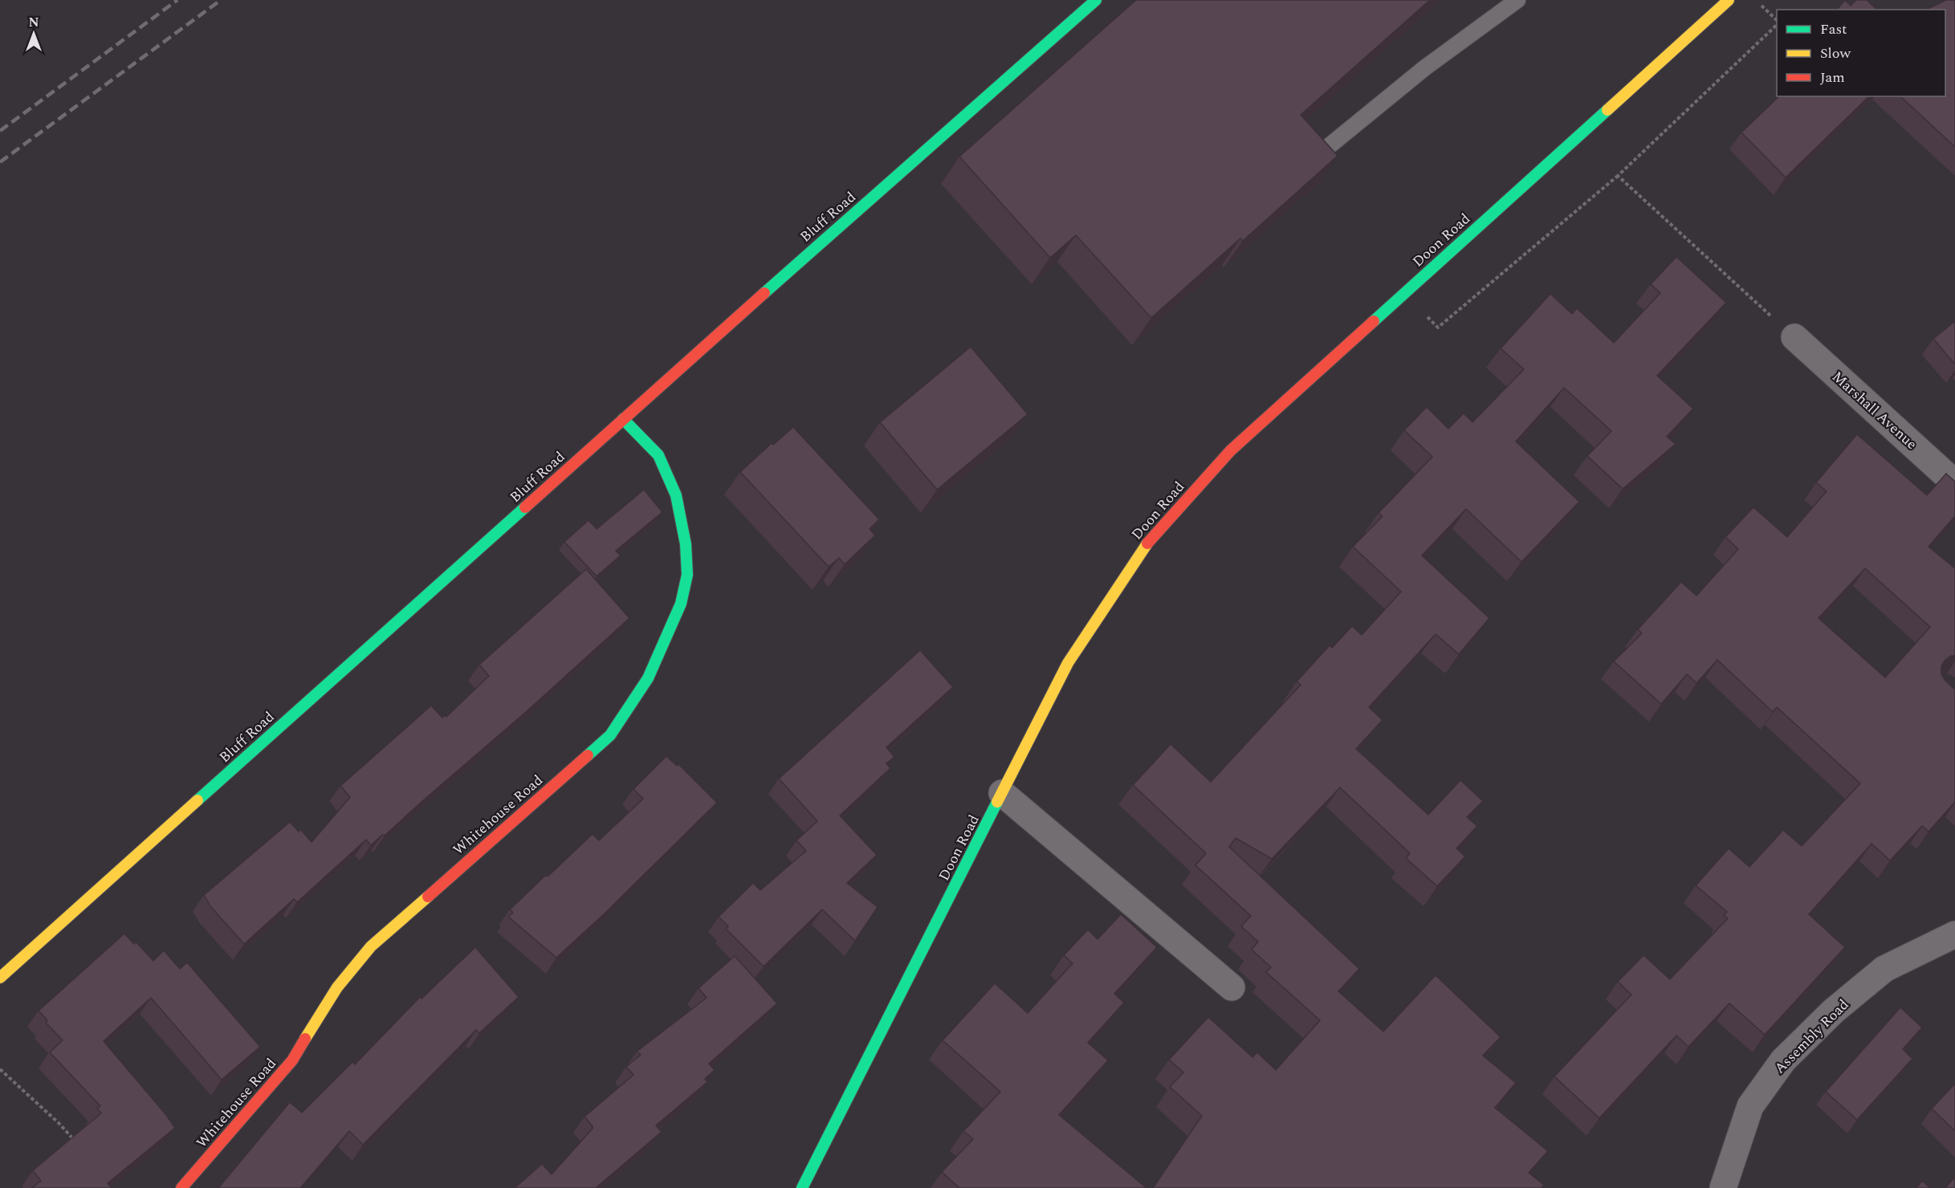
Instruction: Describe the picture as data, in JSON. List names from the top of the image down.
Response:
{
  "streets": {
    "street": [
      "Bluff Road",
      "Doon Road",
      "Marshall Avenue",
      "Whitehouse Road",
      "Assembly Road"
    ]
  },
  "crossings": [
    ["Bluff Road", "Whitehouse Road"]
  ],
  "legend": ["Fast", "Slow", "Jam"],
  "north": "top"
}
